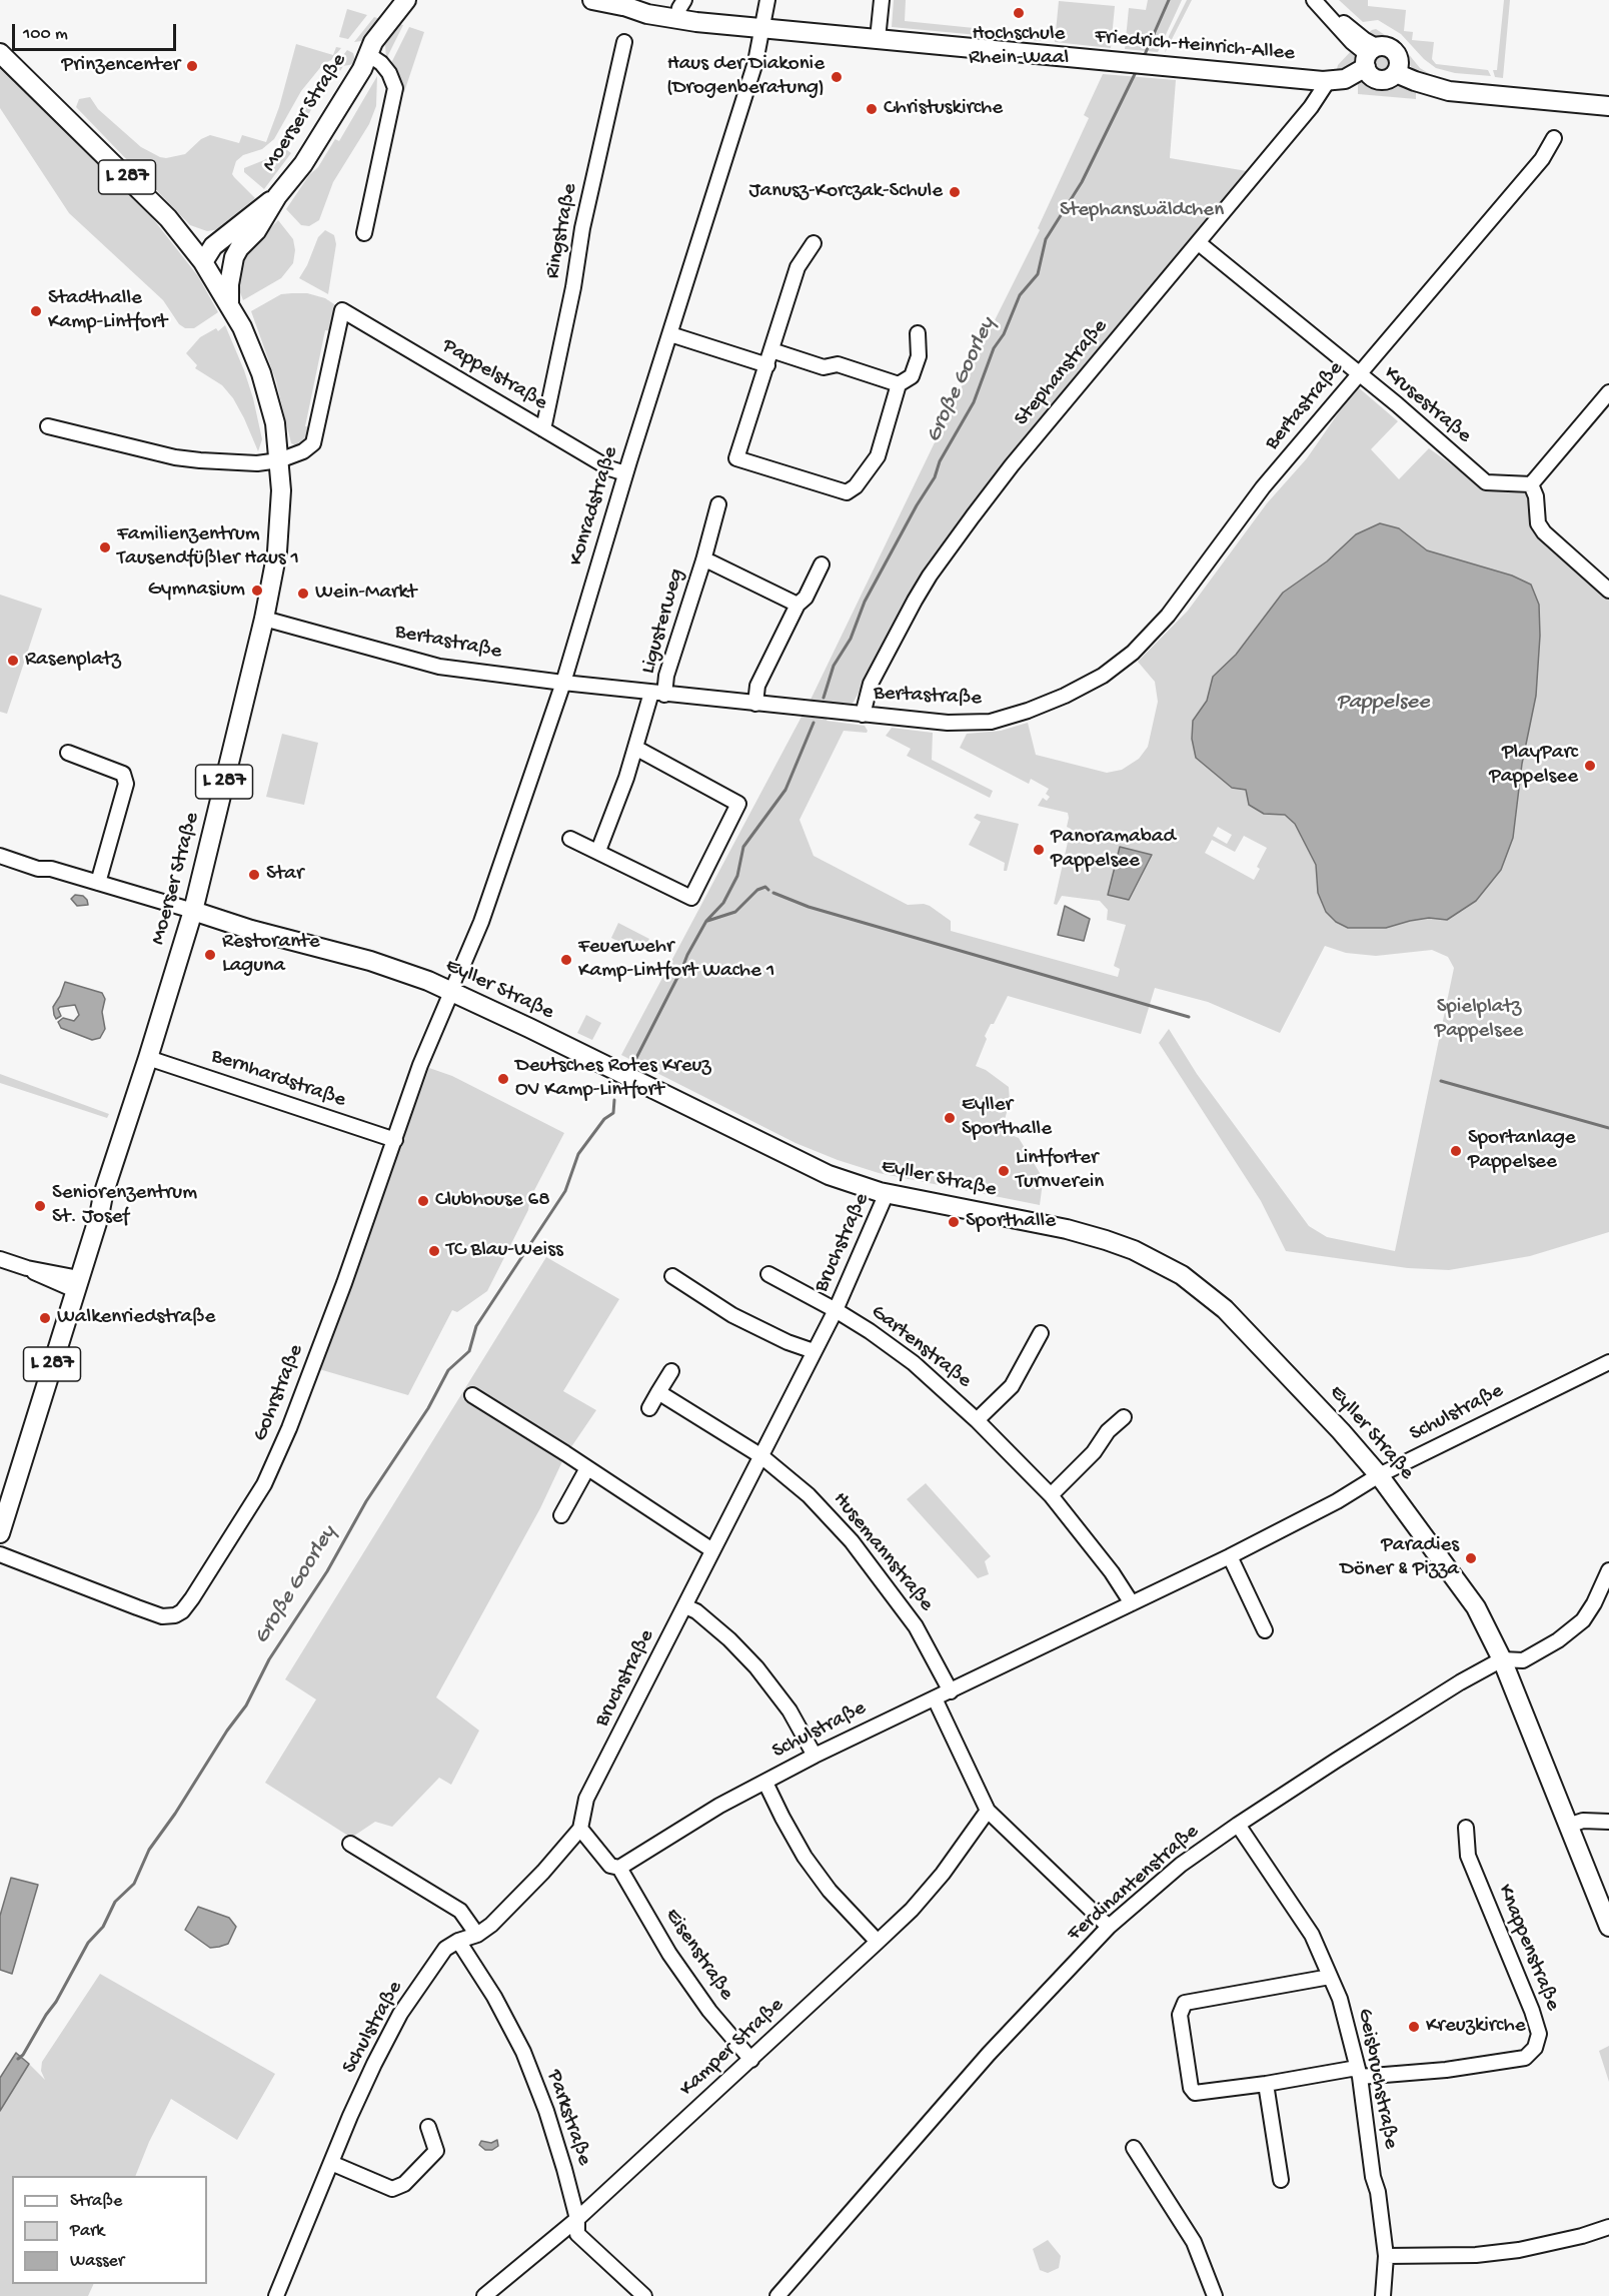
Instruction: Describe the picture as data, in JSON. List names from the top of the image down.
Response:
{
  "streets": {
    "main road": [
      "Friedrich-Heinrich-Allee",
      "Moerser Straße",
      "L 287",
      "Eyller Straße"
    ],
    "street": [
      "Ringstraße",
      "Stephanstraße",
      "Pappelstraße",
      "Krusestraße",
      "Bertastraße",
      "Konradstraße",
      "Ligusterweg",
      "Bernhardstraße",
      "Bruchstraße",
      "Gartenstraße",
      "Gohrstraße",
      "Schulstraße",
      "Husemannstraße",
      "Ferdinantenstraße",
      "Knappenstraße",
      "Eisenstraße",
      "Kamper Straße",
      "Geisbruchstraße",
      "Parkstraße"
    ]
  },
  "crossings": [
    ["Friedrich-Heinrich-Allee", "Stephanstraße"],
    ["Friedrich-Heinrich-Allee", "Konradstraße"],
    ["Moerser Straße", "L 287"],
    ["Moerser Straße", "Pappelstraße"],
    ["Moerser Straße", "Bertastraße"],
    ["Moerser Straße", "Eyller Straße"],
    ["Moerser Straße", "Bernhardstraße"],
    ["Ringstraße", "Pappelstraße"],
    ["Stephanstraße", "Krusestraße"],
    ["Stephanstraße", "Bertastraße"],
    ["Pappelstraße", "Konradstraße"],
    ["Krusestraße", "Bertastraße"],
    ["Bertastraße", "Konradstraße"],
    ["Bertastraße", "Ligusterweg"],
    ["Konradstraße", "Eyller Straße"],
    ["Konradstraße", "Gohrstraße"],
    ["Eyller Straße", "Bruchstraße"],
    ["Eyller Straße", "Gohrstraße"],
    ["Eyller Straße", "Schulstraße"],
    ["Eyller Straße", "Ferdinantenstraße"],
    ["Bernhardstraße", "Gohrstraße"],
    ["Bruchstraße", "Gartenstraße"],
    ["Bruchstraße", "Schulstraße"],
    ["Bruchstraße", "Husemannstraße"],
    ["Gartenstraße", "Schulstraße"],
    ["Schulstraße", "Husemannstraße"],
    ["Schulstraße", "Eisenstraße"],
    ["Schulstraße", "Parkstraße"],
    ["Ferdinantenstraße", "Geisbruchstraße"],
    ["Knappenstraße", "Geisbruchstraße"],
    ["Eisenstraße", "Kamper Straße"],
    ["Kamper Straße", "Parkstraße"]
  ],
  "water": ["Große Goorley", "Pappelsee"],
  "parks": ["Stephanswäldchen", "Spielplatz Pappelsee"],
  "places": [
    "Hochschule Rhein-Waal",
    "Prinzencenter",
    "Haus der Diakonie (Drogenberatung)",
    "Christuskirche",
    "Janusz-Korczak-Schule",
    "Stadthalle Kamp-Lintfort",
    "Familienzentrum Tausendfüßler Haus 1",
    "Gymnasium",
    "Wein-Markt",
    "Rasenplatz",
    "PlayParc Pappelsee",
    "Panoramabad Pappelsee",
    "Star",
    "Restorante Laguna",
    "Feuerwehr Kamp-Lintfort Wache 1",
    "Deutsches Rotes Kreuz OV Kamp-Lintfort",
    "Eyller Sporthalle",
    "Sportanlage Pappelsee",
    "Lintforter Turnverein",
    "Clubhouse 68",
    "Seniorenzentrum St. Josef",
    "Sporthalle",
    "TC Blau-Weiss",
    "Walkenriedstraße",
    "Paradies Döner & Pizza",
    "Kreuzkirche"
  ],
  "legend": ["Straße", "Park", "Wasser"],
  "scale_bar": "100 m"
}
